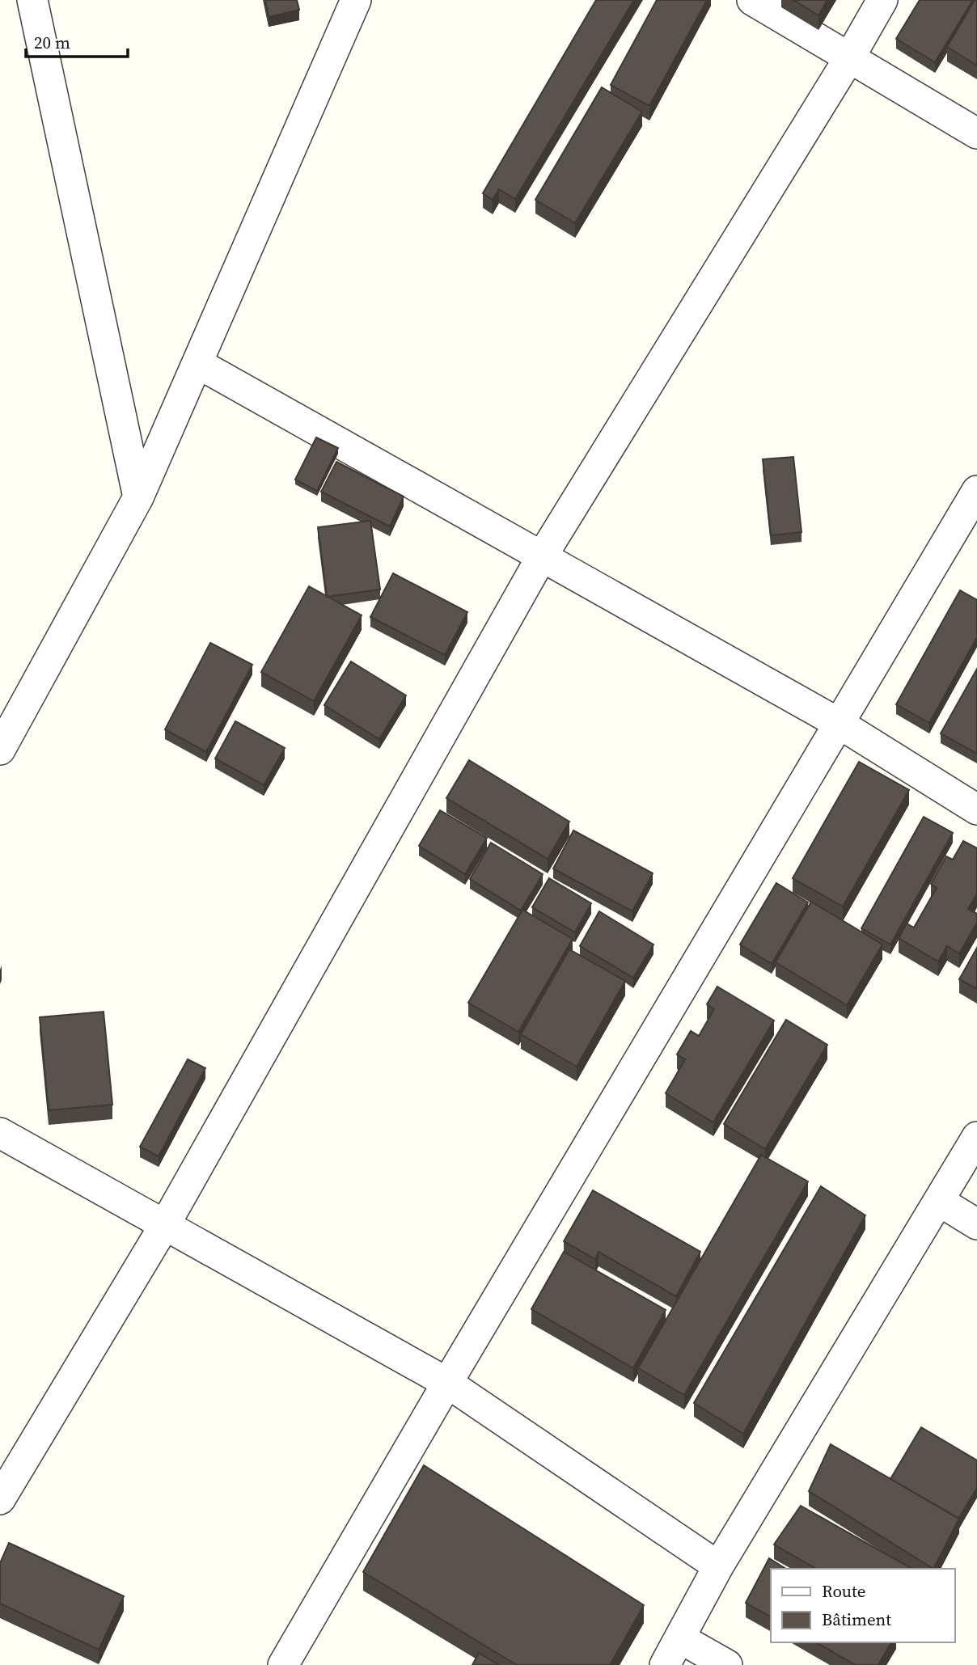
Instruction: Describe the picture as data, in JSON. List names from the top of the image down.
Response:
{
  "legend": ["Route", "Bâtiment"],
  "scale_bar": "20 m"
}
